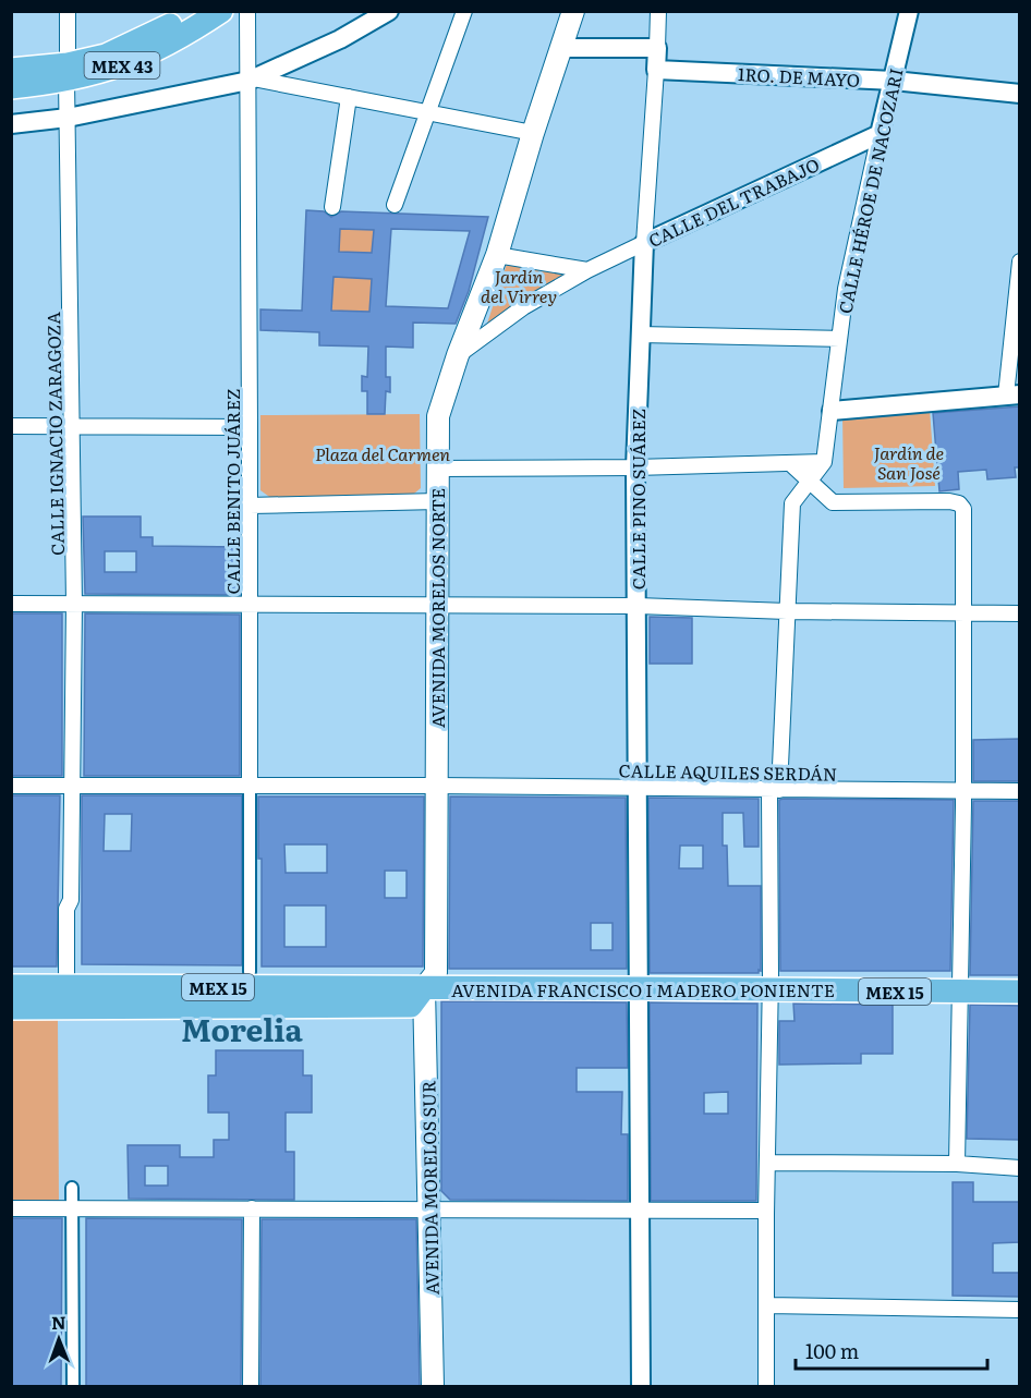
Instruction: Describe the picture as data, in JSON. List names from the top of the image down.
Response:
{
  "streets": {
    "main road": [
      "MEX 43",
      "AVENIDA MORELOS NORTE",
      "MEX 15",
      "AVENIDA FRANCISCO I MADERO PONIENTE",
      "AVENIDA MORELOS SUR"
    ],
    "street": [
      "1RO. DE MAYO",
      "CALLE HÉROE DE NACOZARI",
      "CALLE DEL TRABAJO",
      "CALLE IGNACIO ZARAGOZA",
      "CALLE BENITO JUÁREZ",
      "CALLE PINO SUÁREZ",
      "CALLE AQUILES SERDÁN"
    ]
  },
  "crossings": [
    ["MEX 43", "CALLE IGNACIO ZARAGOZA"],
    ["1RO. DE MAYO", "CALLE HÉROE DE NACOZARI"],
    ["1RO. DE MAYO", "CALLE PINO SUÁREZ"],
    ["CALLE HÉROE DE NACOZARI", "CALLE DEL TRABAJO"],
    ["CALLE DEL TRABAJO", "CALLE PINO SUÁREZ"],
    ["CALLE DEL TRABAJO", "AVENIDA MORELOS NORTE"],
    ["CALLE IGNACIO ZARAGOZA", "CALLE AQUILES SERDÁN"],
    ["CALLE IGNACIO ZARAGOZA", "MEX 15"],
    ["CALLE BENITO JUÁREZ", "CALLE AQUILES SERDÁN"],
    ["CALLE PINO SUÁREZ", "CALLE AQUILES SERDÁN"],
    ["CALLE PINO SUÁREZ", "AVENIDA FRANCISCO I MADERO PONIENTE"],
    ["AVENIDA MORELOS NORTE", "CALLE AQUILES SERDÁN"],
    ["AVENIDA MORELOS NORTE", "MEX 15"],
    ["AVENIDA MORELOS NORTE", "AVENIDA FRANCISCO I MADERO PONIENTE"],
    ["AVENIDA MORELOS NORTE", "AVENIDA MORELOS SUR"],
    ["MEX 15", "AVENIDA FRANCISCO I MADERO PONIENTE"],
    ["MEX 15", "AVENIDA MORELOS SUR"],
    ["AVENIDA FRANCISCO I MADERO PONIENTE", "AVENIDA MORELOS SUR"]
  ],
  "districts": ["Morelia"],
  "parks": ["Jardín del Virrey", "Jardín de San José", "Plaza del Carmen"],
  "scale_bar": "100 m",
  "north": "top"
}
